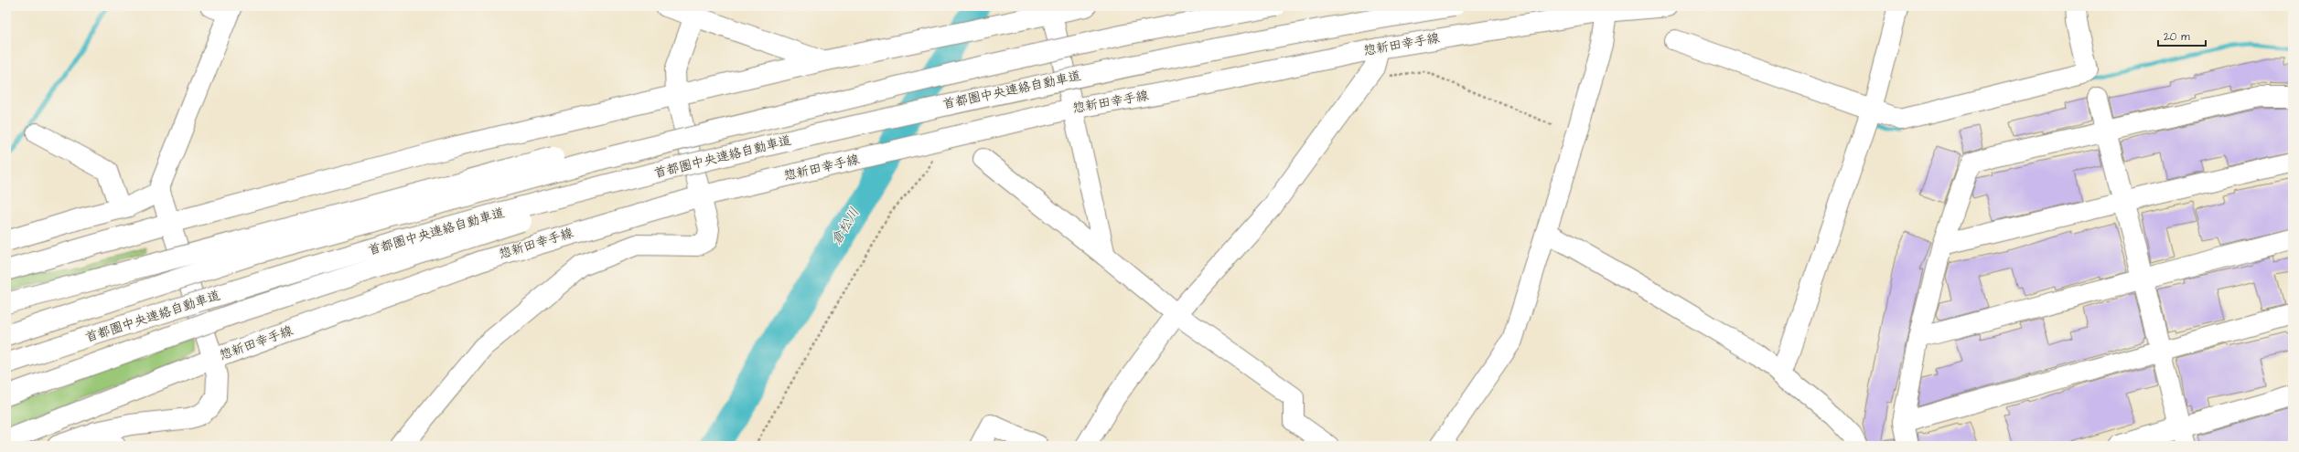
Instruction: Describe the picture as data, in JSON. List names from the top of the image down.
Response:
{
  "streets": {
    "main road": ["惣新田幸手線", "首都圏中央連絡自動車道"]
  },
  "water": ["倉松川"],
  "scale_bar": "20 m"
}
